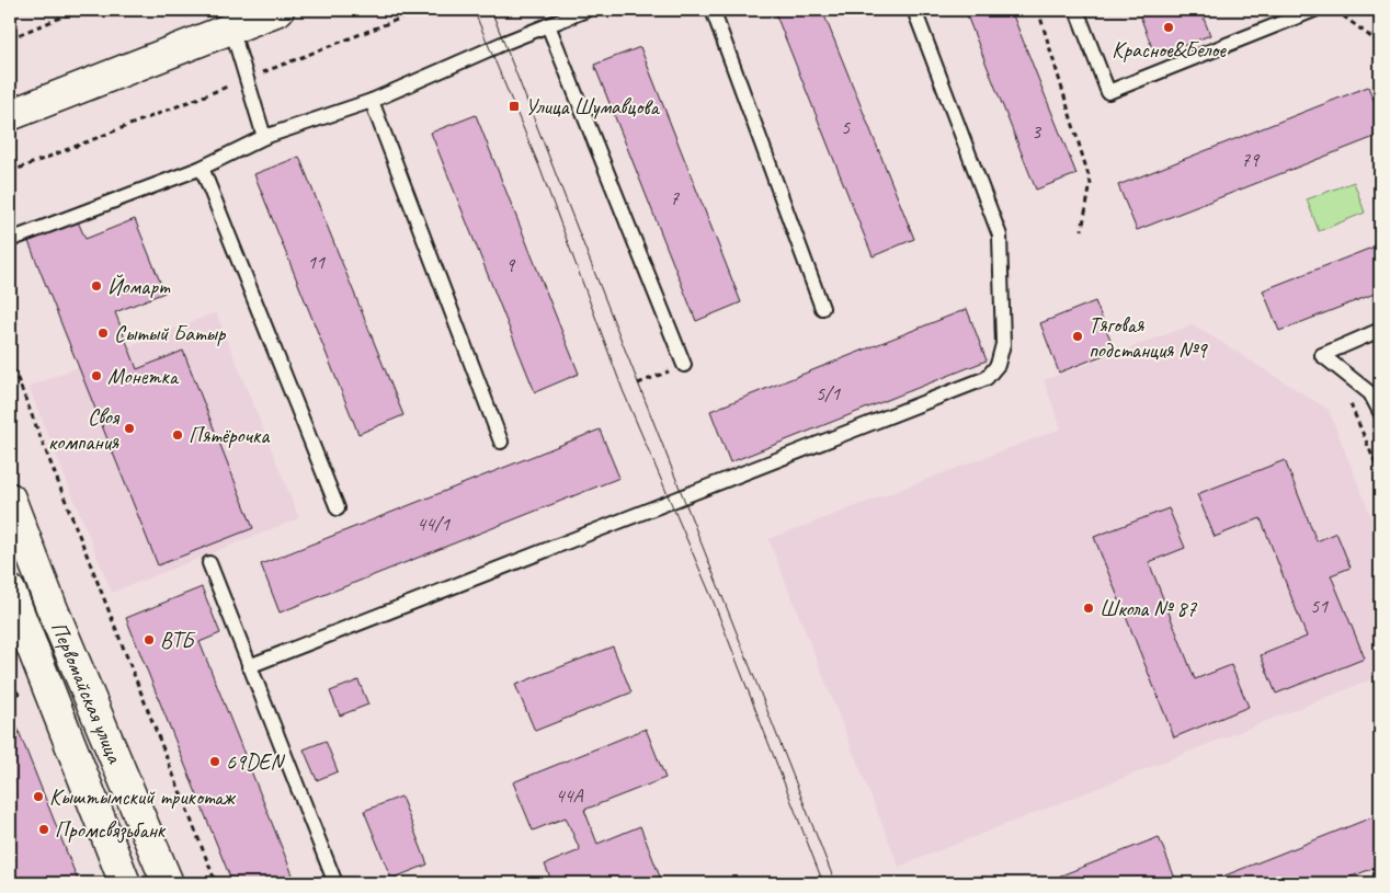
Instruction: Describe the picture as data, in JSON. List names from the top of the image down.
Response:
{
  "streets": {
    "main road": ["Первомайская улица"]
  },
  "places": {
    "other": [
      "Красное&Белое",
      "Йомарт",
      "Сытый Батыр",
      "Тяговая подстанция №9",
      "Монетка",
      "Своя компания",
      "Пятёрочка",
      "Школа № 87",
      "ВТБ",
      "69DEN",
      "Кыштымский трикотаж",
      "Промсвязьбанк"
    ],
    "transit": ["Улица Шумавцова"]
  },
  "house_numbers": [
    "5",
    "3",
    "79",
    "7",
    "11",
    "9",
    "5/1",
    "44/1",
    "51",
    "44А"
  ]
}
